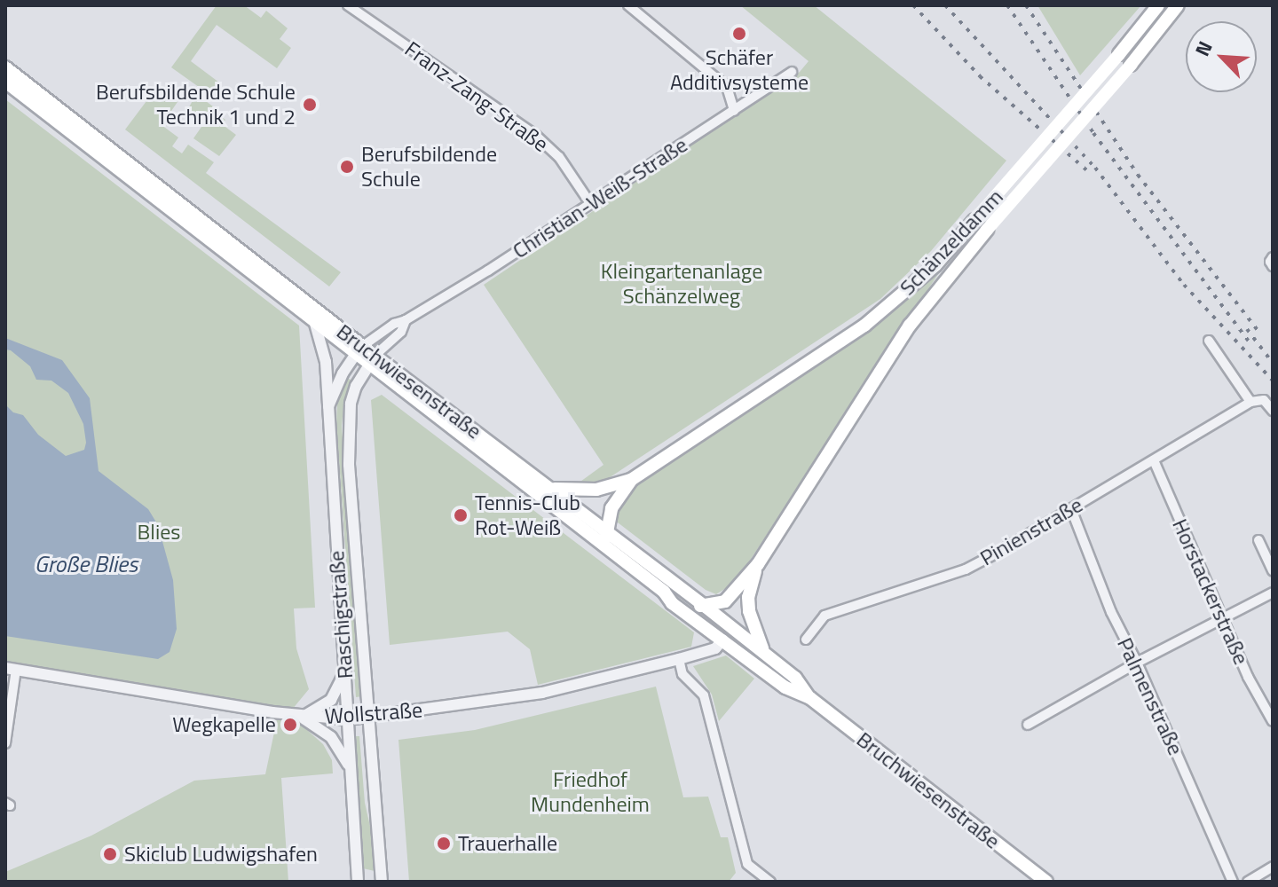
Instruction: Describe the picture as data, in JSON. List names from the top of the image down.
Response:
{
  "streets": {
    "main road": ["Schänzeldamm", "Bruchwiesenstraße"],
    "street": [
      "Franz-Zang-Straße",
      "Christian-Weiß-Straße",
      "Pinienstraße",
      "Horstackerstraße",
      "Raschigstraße",
      "Palmenstraße",
      "Wollstraße"
    ]
  },
  "crossings": [
    ["Franz-Zang-Straße", "Christian-Weiß-Straße"],
    ["Christian-Weiß-Straße", "Bruchwiesenstraße"],
    ["Christian-Weiß-Straße", "Raschigstraße"],
    ["Schänzeldamm", "Bruchwiesenstraße"],
    ["Bruchwiesenstraße", "Raschigstraße"],
    ["Bruchwiesenstraße", "Wollstraße"],
    ["Pinienstraße", "Horstackerstraße"],
    ["Pinienstraße", "Palmenstraße"],
    ["Raschigstraße", "Wollstraße"]
  ],
  "water": ["Große Blies"],
  "parks": ["Kleingartenanlage Schänzelweg", "Blies", "Friedhof Mundenheim"],
  "places": [
    "Schäfer Additivsysteme",
    "Berufsbildende Schule Technik 1 und 2",
    "Berufsbildende Schule",
    "Tennis-Club Rot-Weiß",
    "Wegkapelle",
    "Trauerhalle",
    "Skiclub Ludwigshafen"
  ],
  "north": "top left"
}
